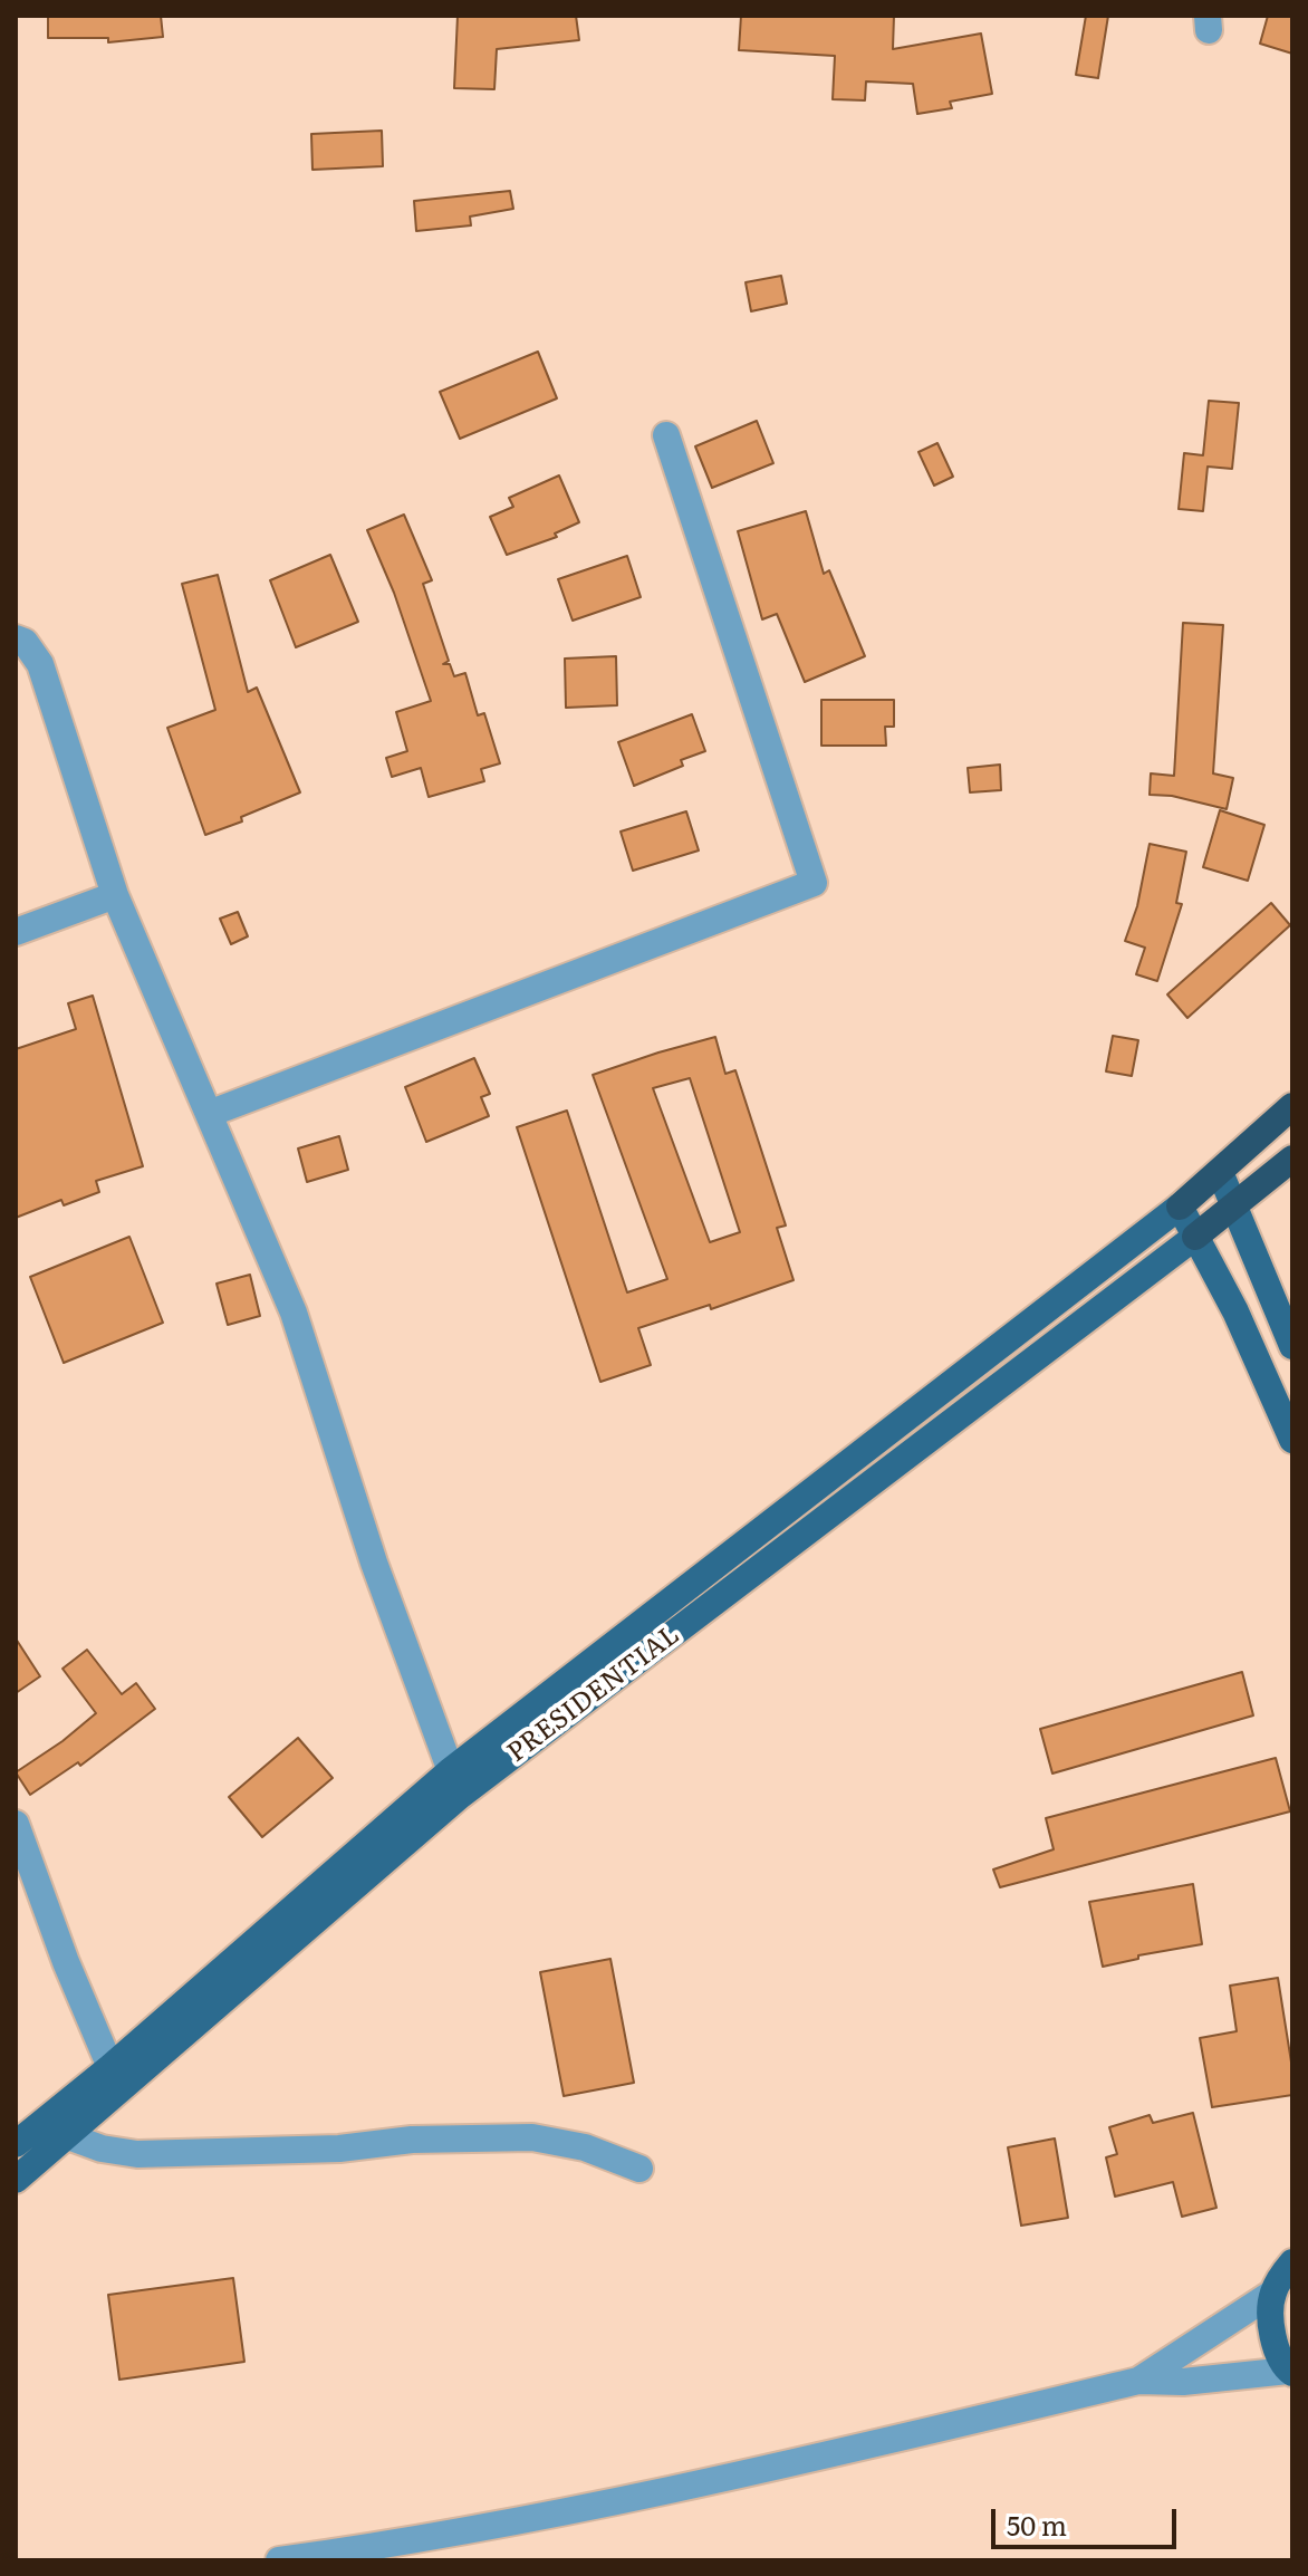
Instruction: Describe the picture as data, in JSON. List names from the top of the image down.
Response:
{
  "streets": {
    "main road": ["PRESIDENTIAL"]
  },
  "scale_bar": "50 m"
}
